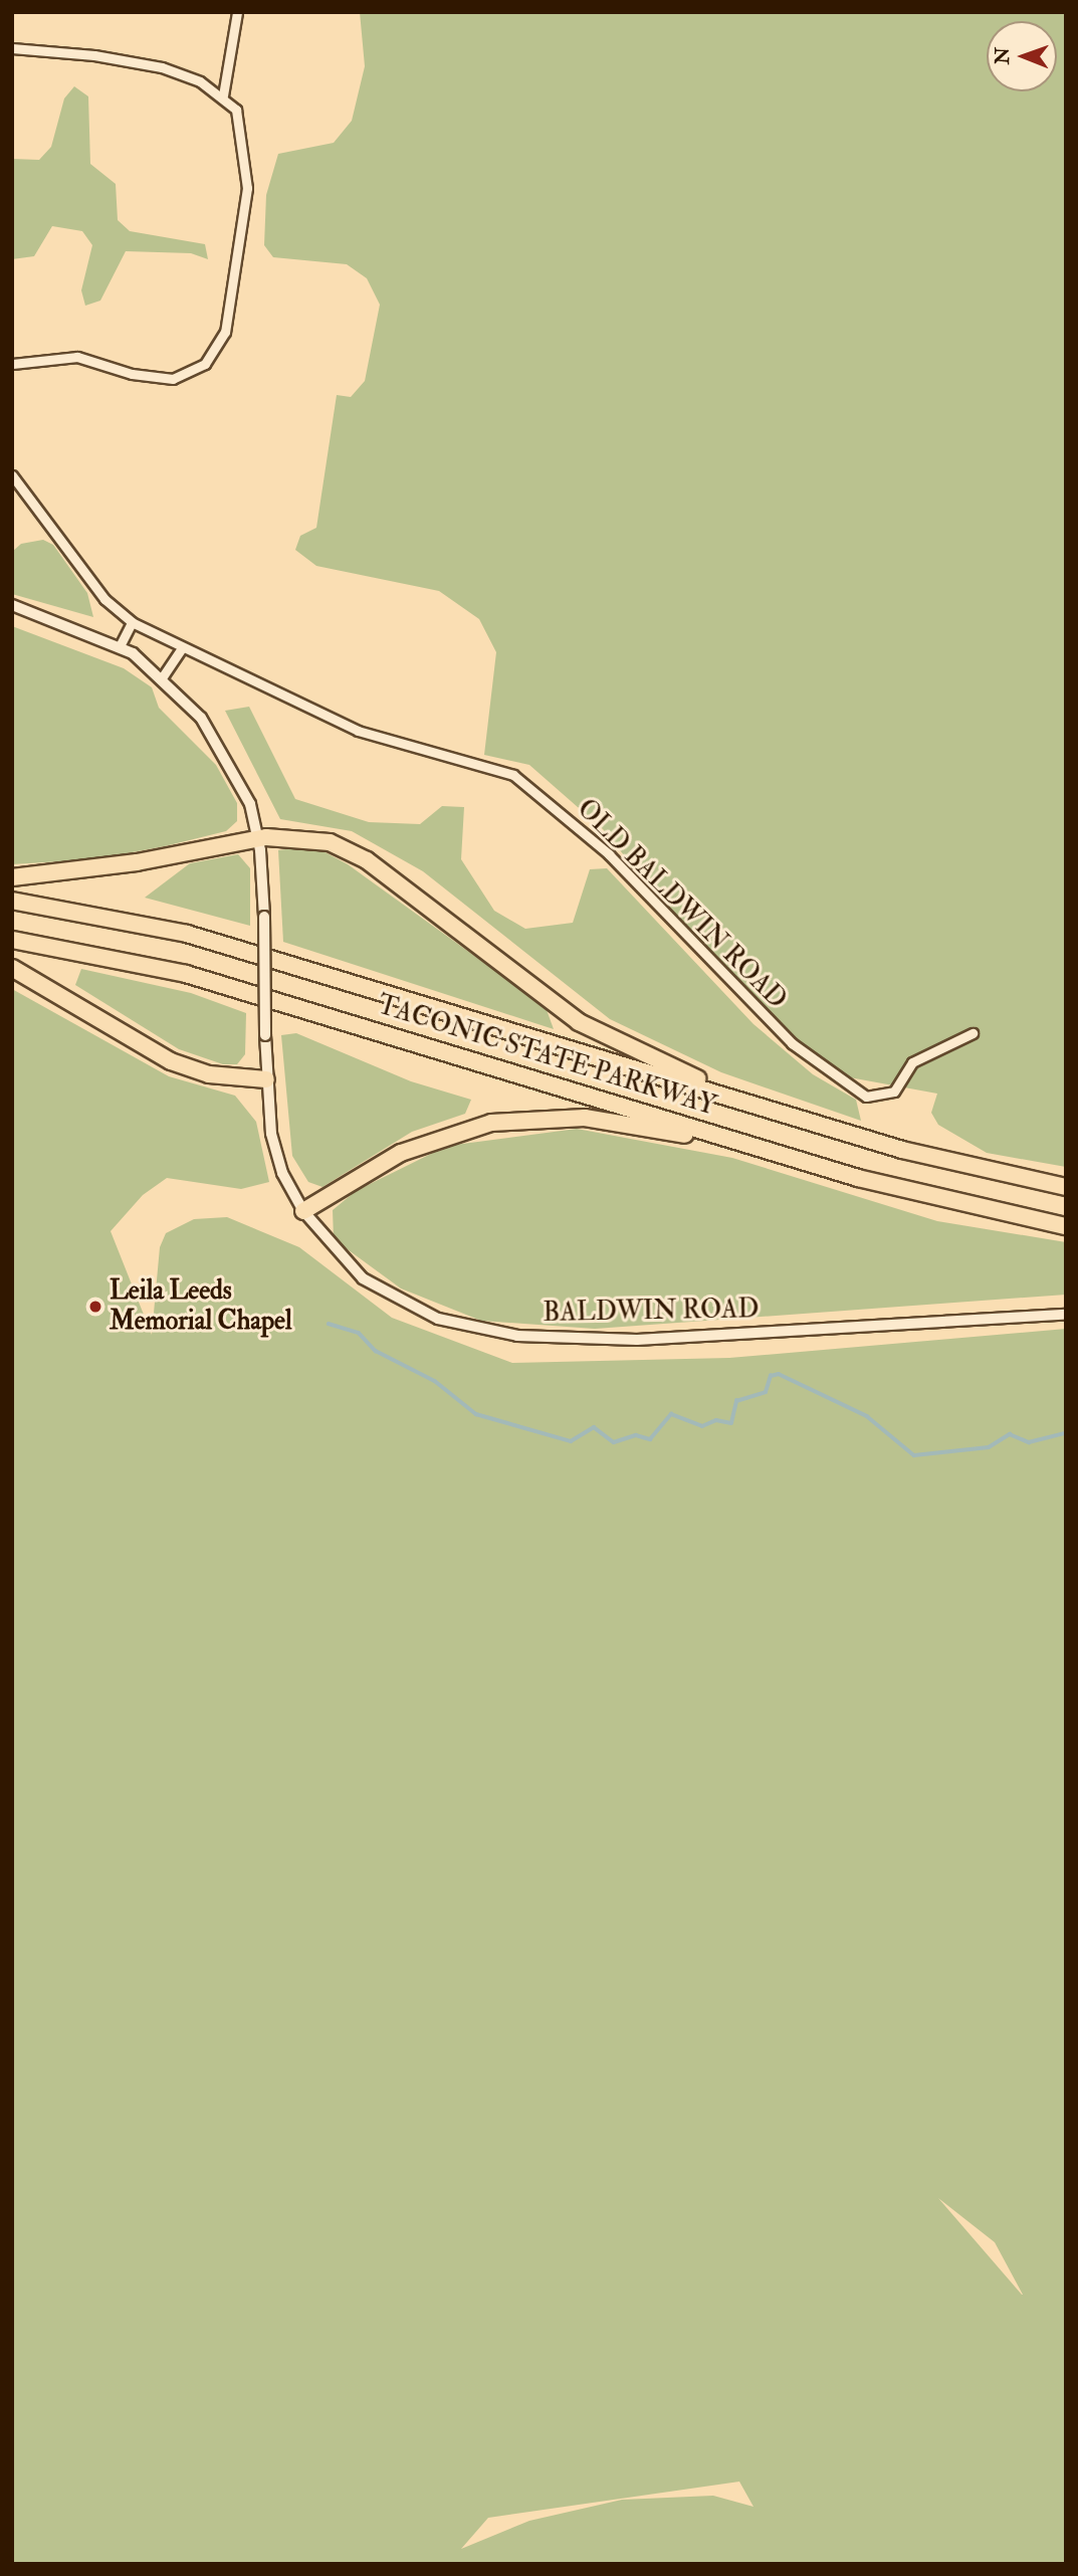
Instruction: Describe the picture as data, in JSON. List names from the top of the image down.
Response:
{
  "streets": {
    "highway": ["TACONIC STATE PARKWAY"],
    "street": ["OLD BALDWIN ROAD", "BALDWIN ROAD"]
  },
  "places": ["Leila Leeds Memorial Chapel"],
  "north": "left"
}
